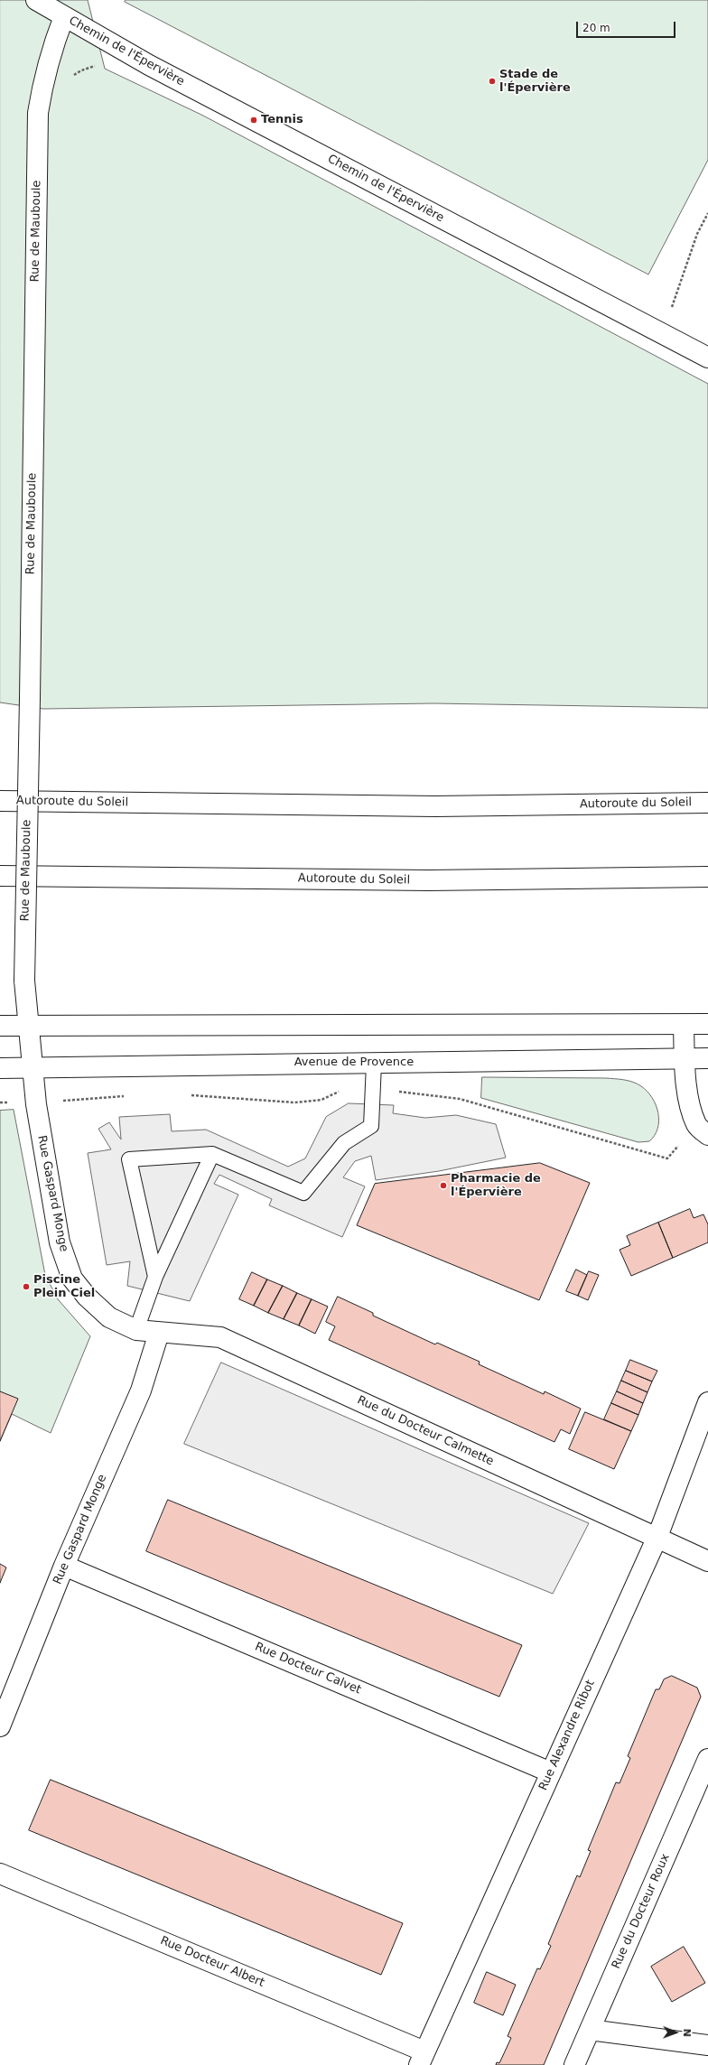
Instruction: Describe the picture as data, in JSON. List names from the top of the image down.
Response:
{
  "streets": {
    "main road": [
      "Chemin de l'Épervière",
      "Rue de Mauboule",
      "Autoroute du Soleil",
      "Avenue de Provence",
      "Rue Gaspard Monge",
      "Rue du Docteur Calmette",
      "Rue Docteur Calvet",
      "Rue Alexandre Ribot",
      "Rue du Docteur Roux",
      "Rue Docteur Albert"
    ]
  },
  "crossings": [
    ["Chemin de l'Épervière", "Rue de Mauboule"],
    ["Rue de Mauboule", "Avenue de Provence"],
    ["Rue de Mauboule", "Rue Gaspard Monge"],
    ["Avenue de Provence", "Rue Gaspard Monge"],
    ["Rue Gaspard Monge", "Rue du Docteur Calmette"],
    ["Rue Gaspard Monge", "Rue Docteur Calvet"],
    ["Rue du Docteur Calmette", "Rue Alexandre Ribot"],
    ["Rue Docteur Calvet", "Rue Alexandre Ribot"],
    ["Rue Alexandre Ribot", "Rue Docteur Albert"]
  ],
  "places": [
    "Stade de l'Épervière",
    "Tennis",
    "Pharmacie de l'Épervière",
    "Piscine Plein Ciel"
  ],
  "scale_bar": "20 m",
  "north": "right"
}
